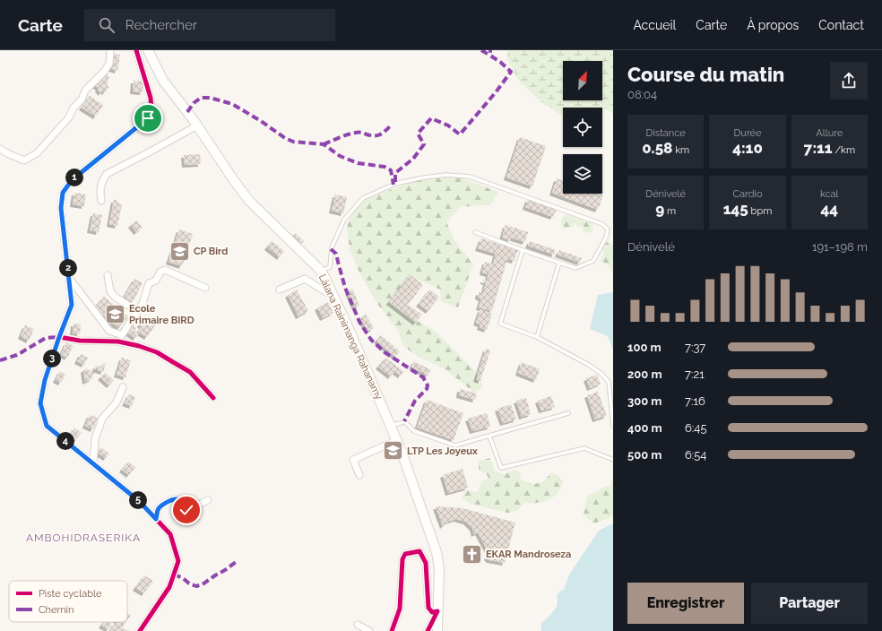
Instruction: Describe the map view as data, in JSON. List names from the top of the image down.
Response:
{
  "streets": {
    "main road": ["Làlana Rainimanga Rahanamy"]
  },
  "districts": ["AMBOHIDRASERIKA"],
  "places": {
    "school or university": ["CP Bird", "Ecole Primaire BIRD", "LTP Les Joyeux"],
    "church": ["EKAR Mandroseza"]
  },
  "legend": ["Piste cyclable", "Chemin"],
  "north": "top right",
  "page": {
    "header": "Carte",
    "search": "Rechercher",
    "nav": [
      "Accueil",
      "Carte",
      "À propos",
      "Contact"
    ],
    "heading": ["Course du matin", "08:04"],
    "stats": [
      ["Distance", "0.58 km"],
      ["Durée", "4:10"],
      ["Allure", "7:11 /km"],
      ["Dénivelé", "9 m"],
      ["Cardio", "145 bpm"],
      ["kcal", "44"]
    ],
    "pins": [
      "1",
      "2",
      "3",
      "4",
      "5"
    ],
    "chart": ["Dénivelé", "191–198 m"],
    "list": [
      {
        "name": "100 m",
        "note": "7:37"
      },
      {
        "name": "200 m",
        "note": "7:21"
      },
      {
        "name": "300 m",
        "note": "7:16"
      },
      {
        "name": "400 m",
        "note": "6:45"
      },
      {
        "name": "500 m",
        "note": "6:54"
      }
    ],
    "buttons": ["Enregistrer", "Partager"]
  }
}
